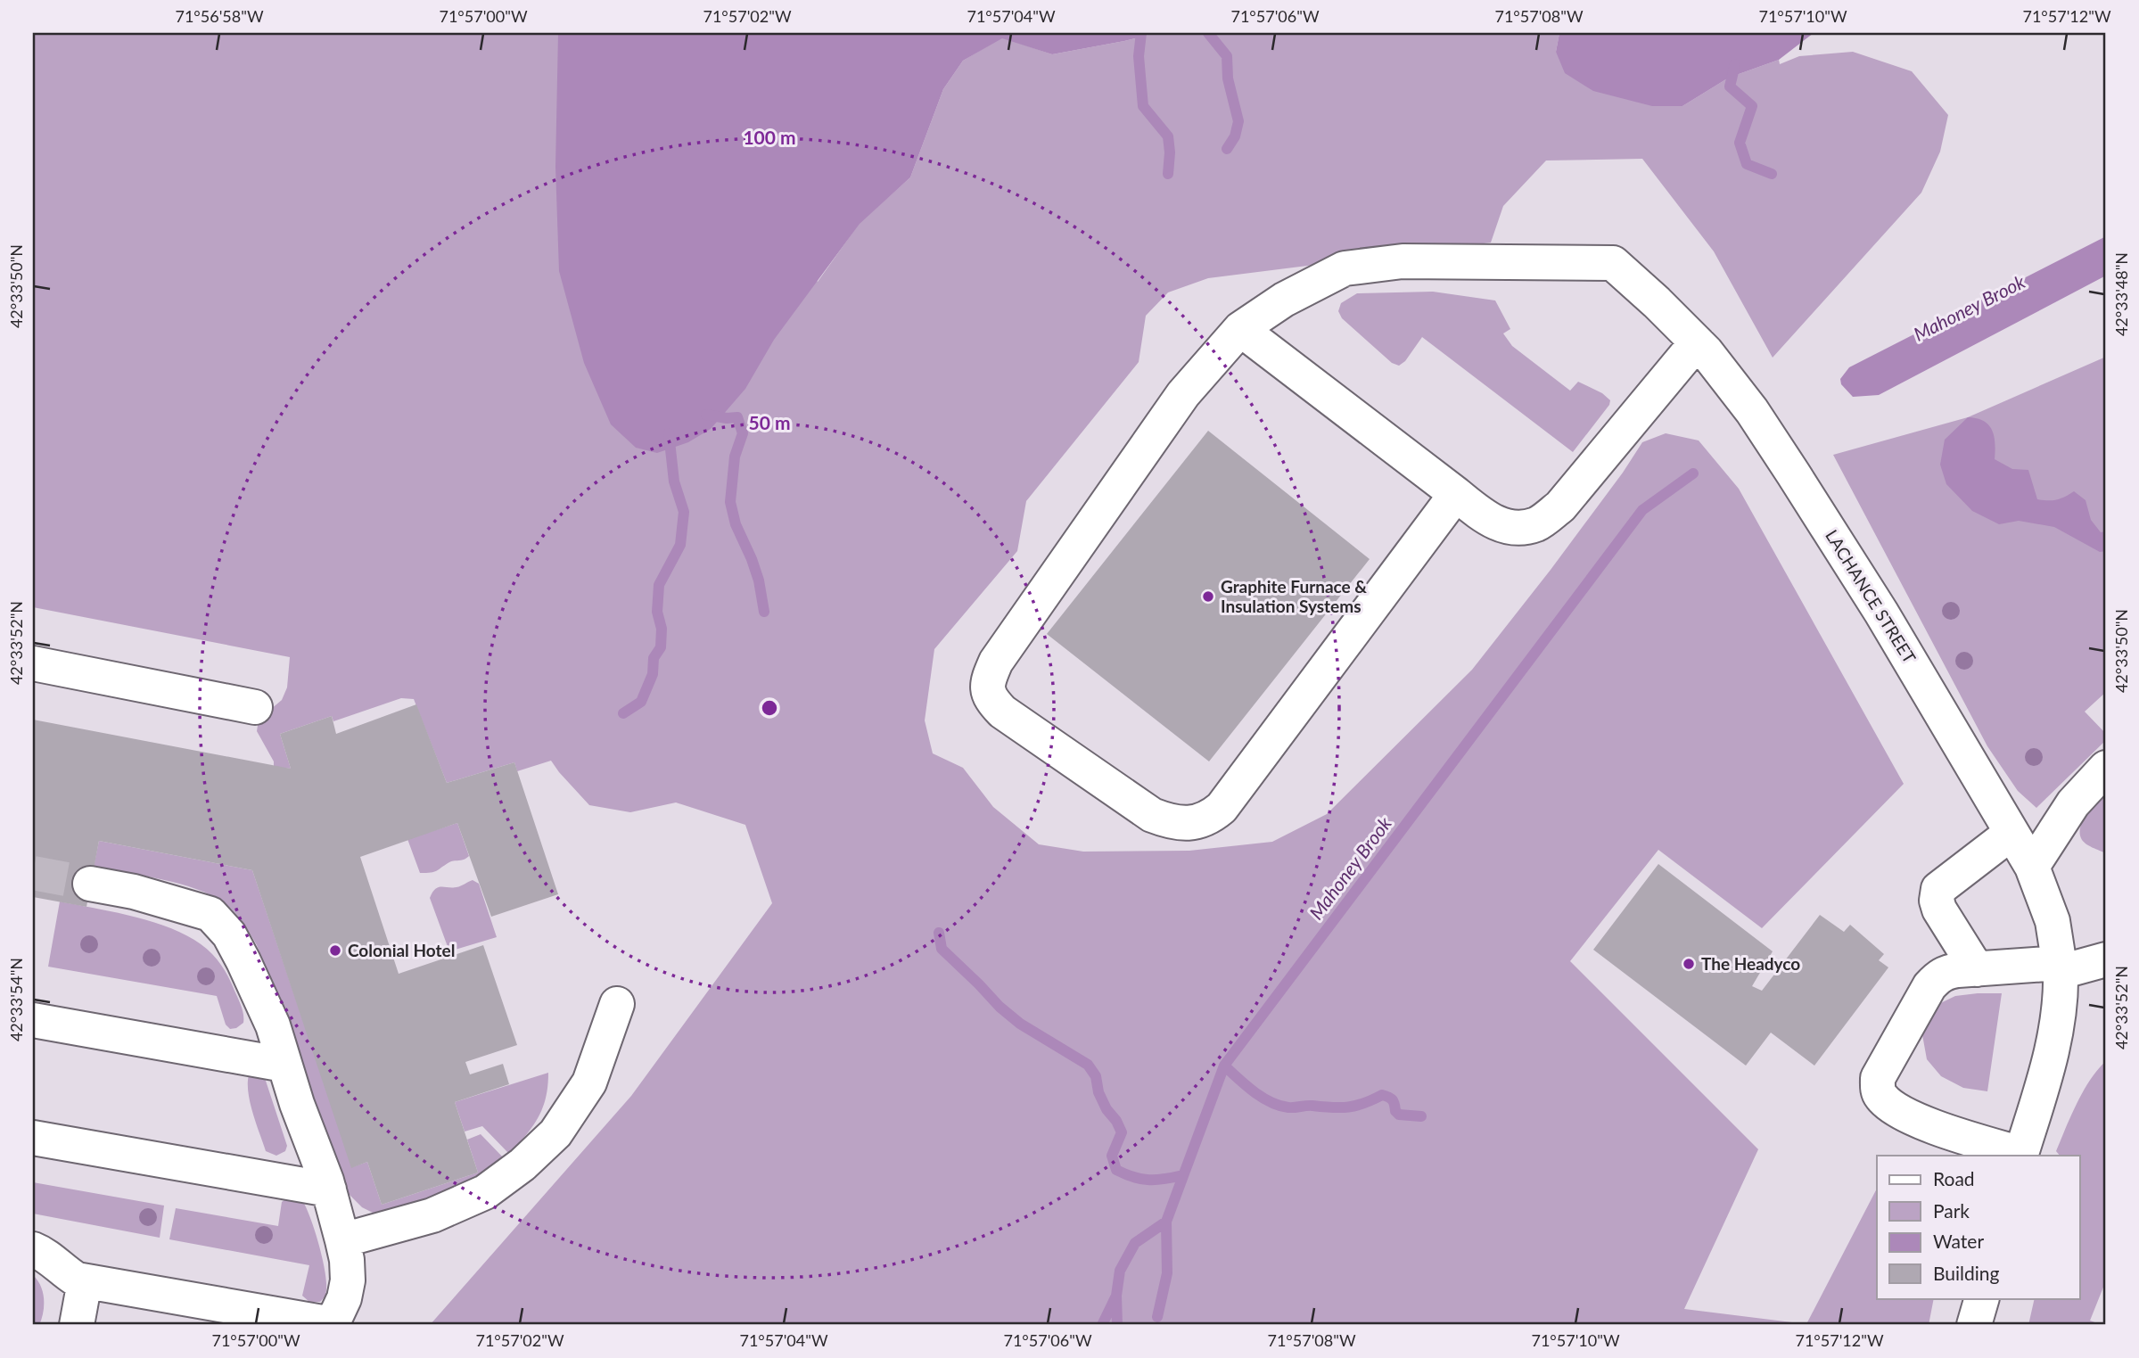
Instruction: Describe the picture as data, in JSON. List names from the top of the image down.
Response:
{
  "streets": {
    "street": ["LACHANCE STREET"]
  },
  "water": ["Mahoney Brook"],
  "places": ["Graphite Furnace & Insulation Systems", "Colonial Hotel", "The Headyco"],
  "legend": [
    "Road",
    "Park",
    "Water",
    "Building"
  ],
  "coordinates": [
    "71°56'58\"W",
    "71°57'00\"W",
    "71°57'02\"W",
    "71°57'04\"W",
    "71°57'06\"W",
    "71°57'08\"W",
    "71°57'10\"W",
    "71°57'12\"W",
    "42°33'50\"N",
    "42°33'48\"N",
    "42°33'52\"N",
    "42°33'54\"N"
  ],
  "rings": ["100 m", "50 m"]
}
